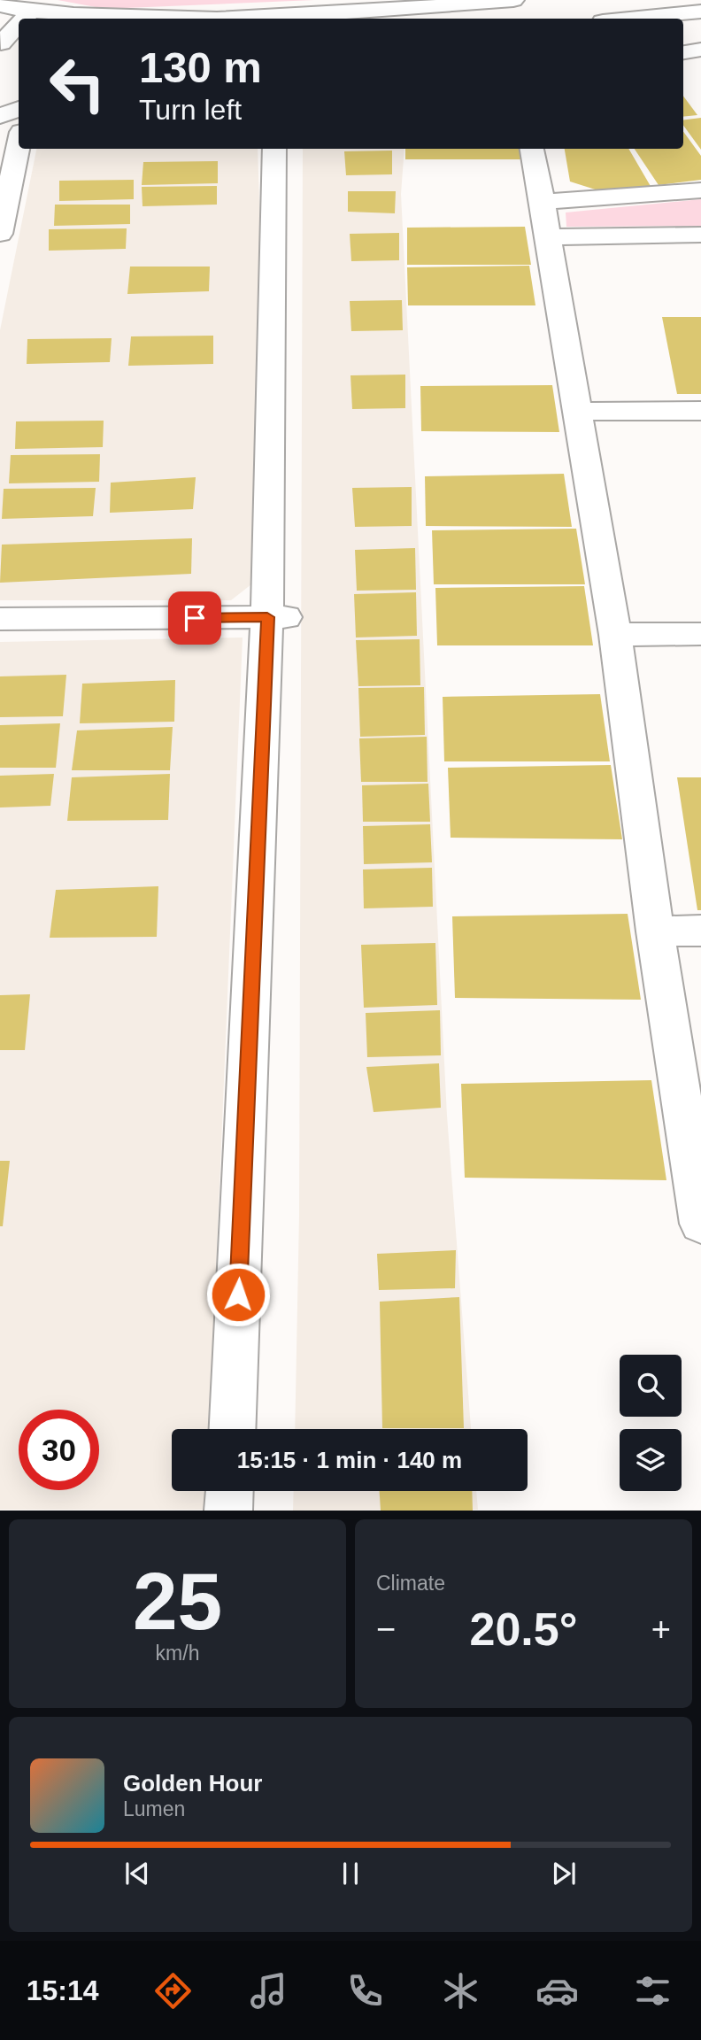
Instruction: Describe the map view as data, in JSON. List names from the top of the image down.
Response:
{
  "page": {
    "turn": ["130 m", "Turn left"],
    "limit": "30",
    "trip": "15:15 · 1 min · 140 m",
    "tile": [
      ["25", "km/h"],
      "Climate"
    ],
    "heat": ["−", "20.5°", "+"],
    "song": ["Golden Hour", "Lumen"],
    "tabs": "15:14"
  }
}
